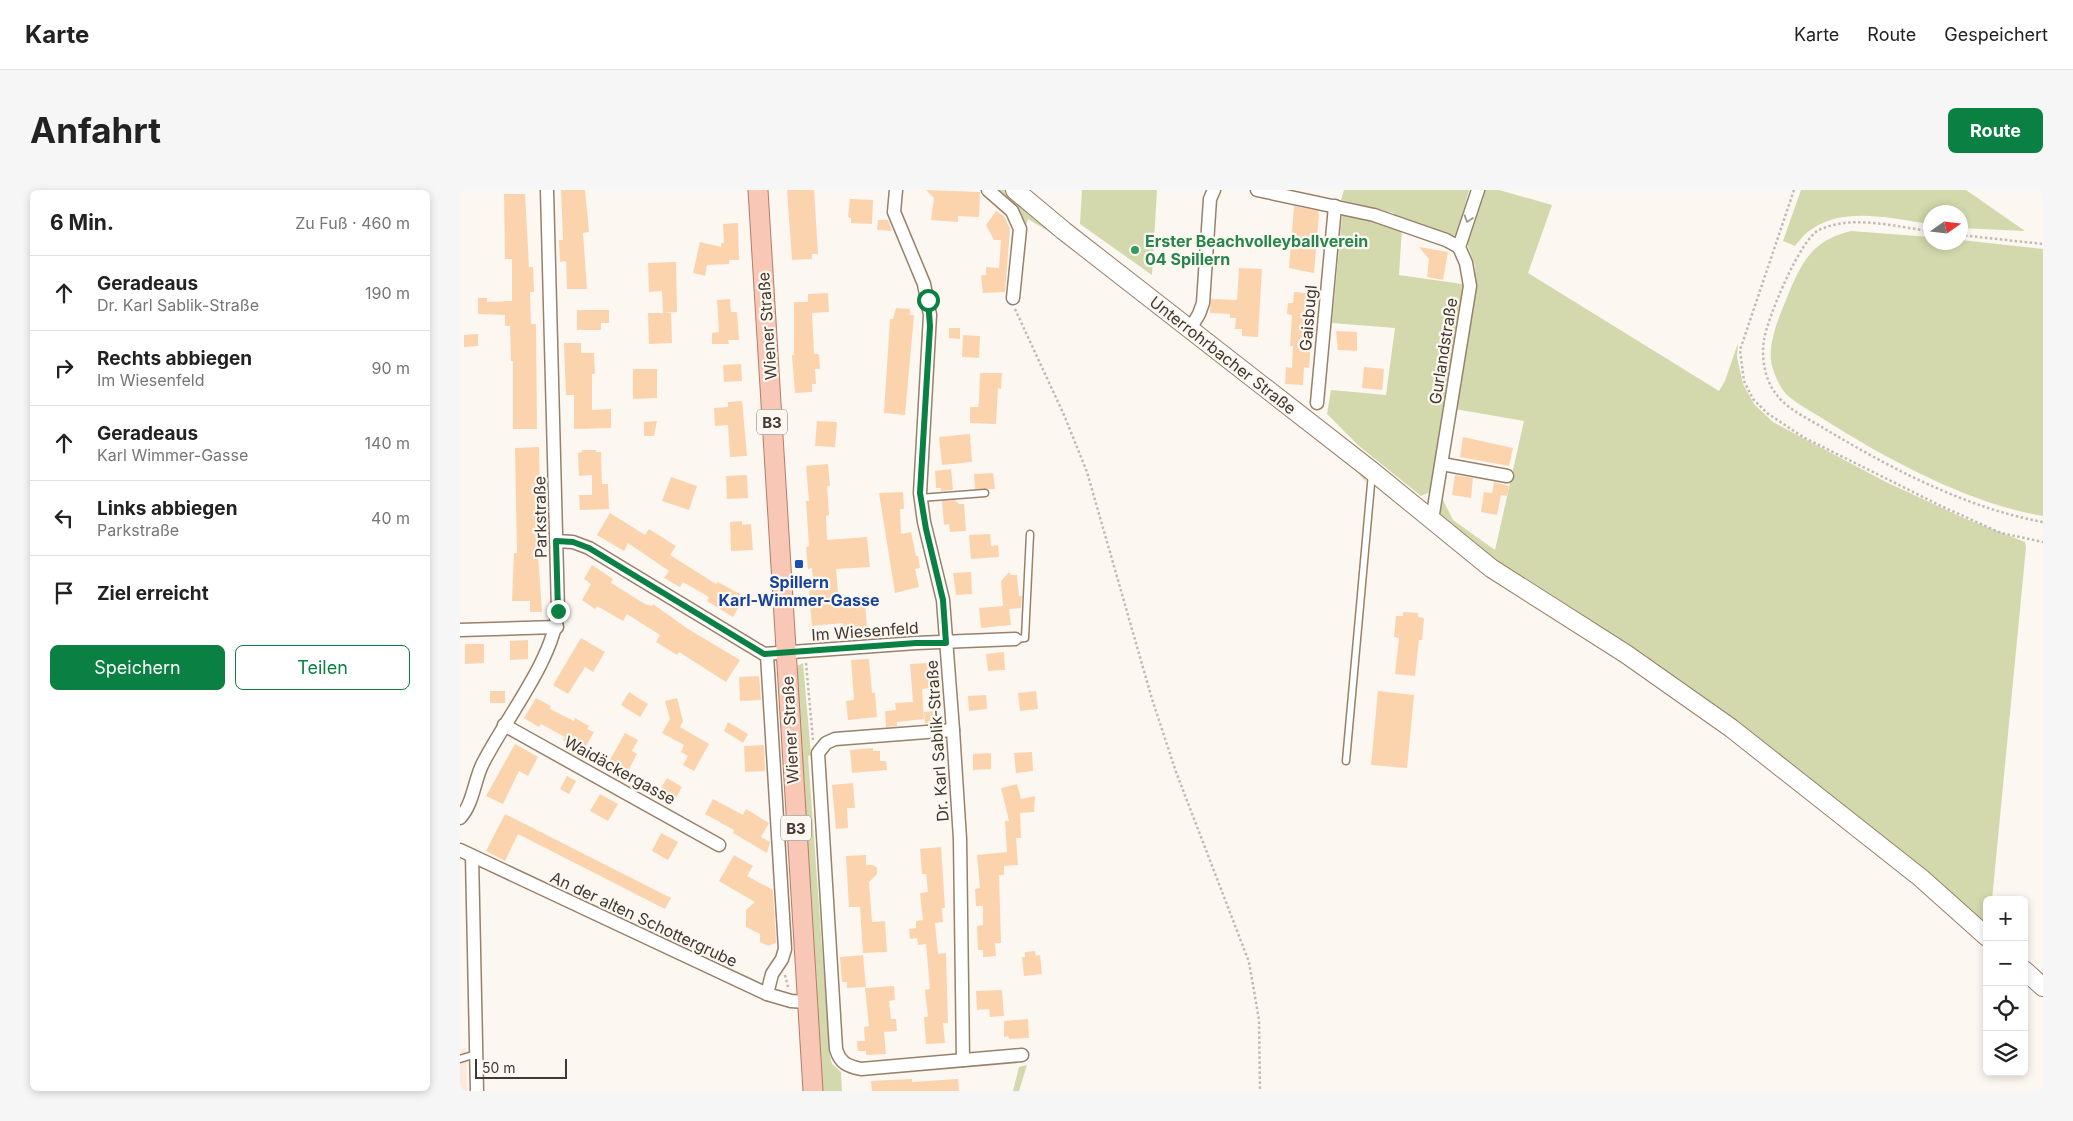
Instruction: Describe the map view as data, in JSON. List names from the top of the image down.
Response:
{
  "streets": {
    "main road": ["Wiener Straße", "Unterrohrbacher Straße", "B3"],
    "street": [
      "Gaisbugl",
      "Gurlandstraße",
      "Parkstraße",
      "Im Wiesenfeld",
      "Dr. Karl Sablik-Straße",
      "Waidäckergasse",
      "An der alten Schottergrube"
    ]
  },
  "crossings": [
    ["Wiener Straße", "Im Wiesenfeld"],
    ["Wiener Straße", "Dr. Karl Sablik-Straße"],
    ["Wiener Straße", "An der alten Schottergrube"],
    ["Gurlandstraße", "Unterrohrbacher Straße"],
    ["Parkstraße", "Waidäckergasse"],
    ["Im Wiesenfeld", "Dr. Karl Sablik-Straße"]
  ],
  "places": {
    "other": ["Erster Beachvolleyballverein 04 Spillern"],
    "transit": ["Spillern Karl-Wimmer-Gasse"]
  },
  "scale_bar": "50 m",
  "north": "right",
  "page": {
    "header": "Karte",
    "nav": ["Karte", "Route", "Gespeichert"],
    "buttons": [
      "Route",
      ["Speichern", "Teilen"]
    ],
    "title": "Anfahrt",
    "heading": ["6 Min.", "Zu Fuß · 460 m"],
    "list": [
      ["Geradeaus", "Dr. Karl Sablik-Straße", "190 m"],
      ["Rechts abbiegen", "Im Wiesenfeld", "90 m"],
      ["Geradeaus", "Karl Wimmer-Gasse", "140 m"],
      ["Links abbiegen", "Parkstraße", "40 m"],
      "Ziel erreicht"
    ],
    "map_buttons": ["+", "−"],
    "scale": "50 m"
  }
}
